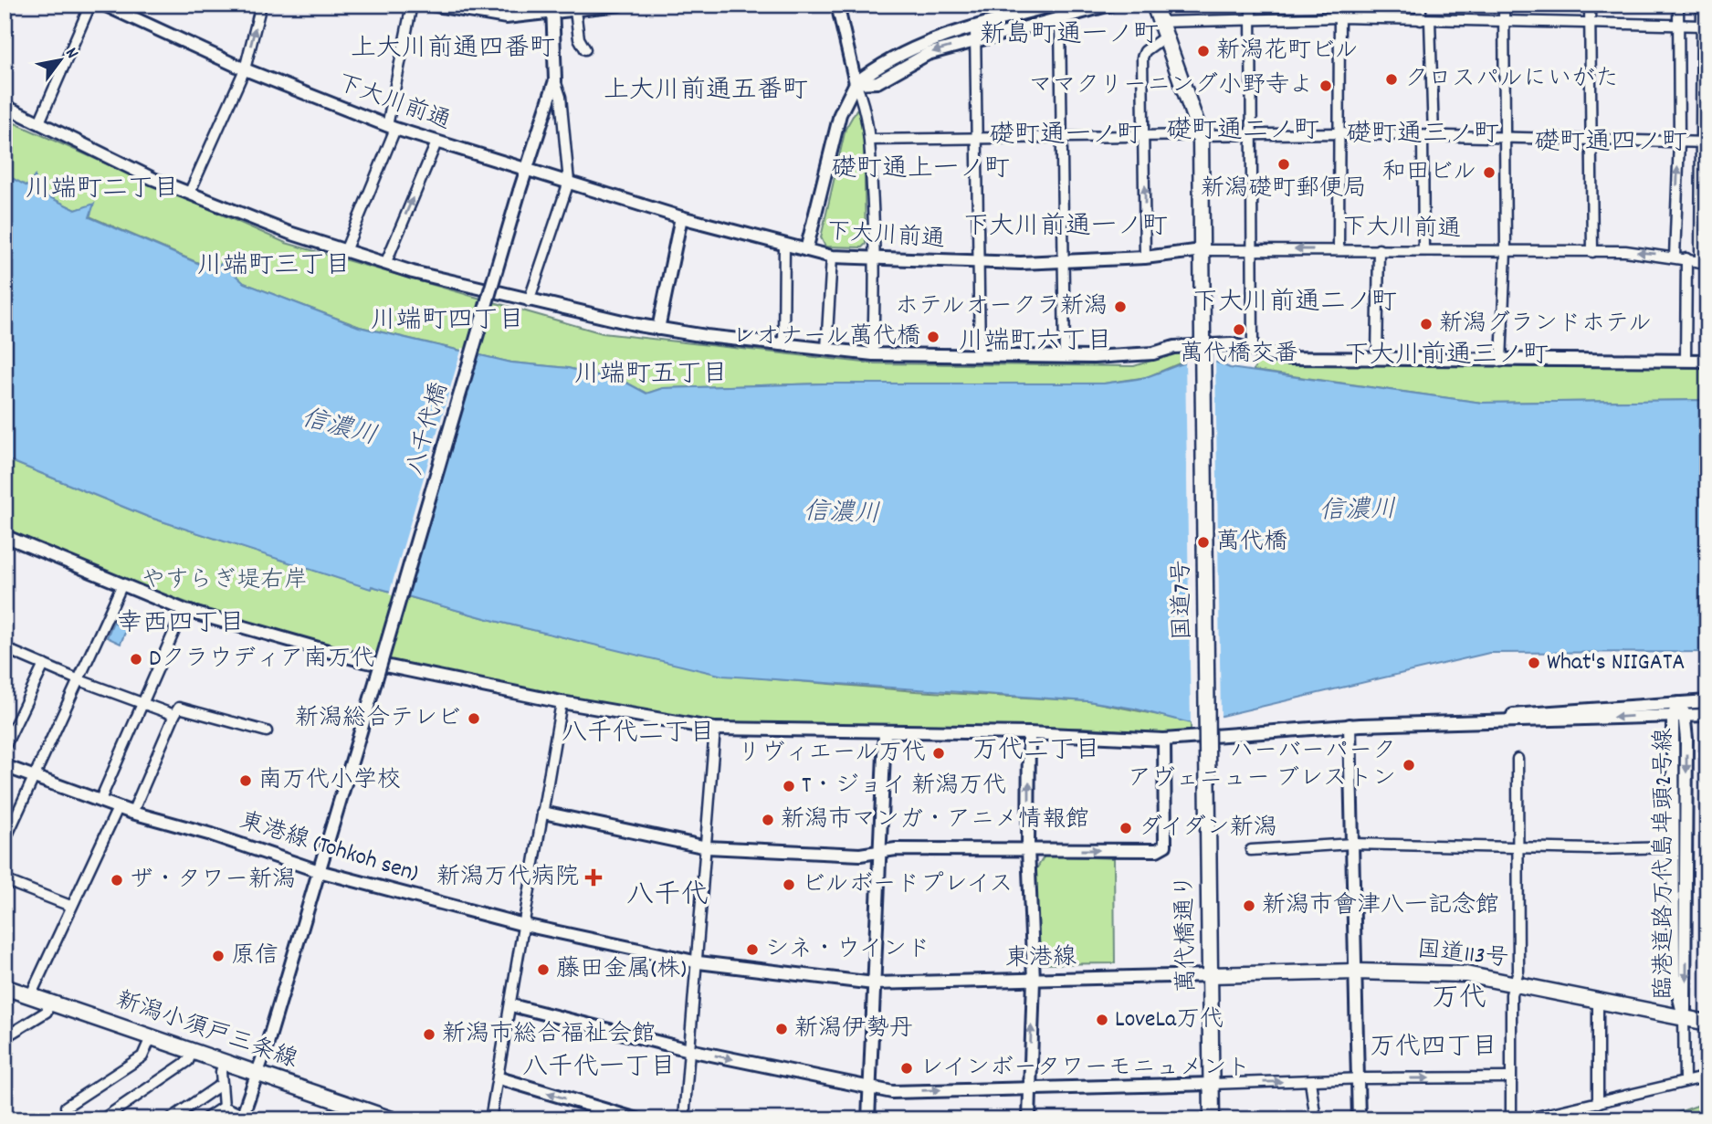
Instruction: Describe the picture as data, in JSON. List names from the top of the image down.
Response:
{
  "streets": {
    "main road": [
      "国道7号",
      "萬代橋通り",
      "国道113号",
      "新潟小須戸三条線"
    ],
    "street": [
      "下大川前通",
      "八千代橋",
      "東港線 (Tohkoh sen)",
      "臨港道路万代島埠頭2号線",
      "東港線"
    ]
  },
  "crossings": [
    ["下大川前通", "八千代橋"],
    ["下大川前通", "国道7号"],
    ["八千代橋", "東港線 (Tohkoh sen)"],
    ["八千代橋", "新潟小須戸三条線"],
    ["国道7号", "萬代橋通り"],
    ["東港線 (Tohkoh sen)", "東港線"],
    ["臨港道路万代島埠頭2号線", "国道113号"],
    ["萬代橋通り", "国道113号"],
    ["萬代橋通り", "東港線"],
    ["国道113号", "東港線"]
  ],
  "districts": [
    "新島町通一ノ町",
    "上大川前通四番町",
    "上大川前通五番町",
    "礎町通二ノ町",
    "礎町通三ノ町",
    "礎町通一ノ町",
    "礎町通四ノ町",
    "礎町通上一ノ町",
    "川端町二丁目",
    "下大川前通一ノ町",
    "川端町三丁目",
    "下大川前通二ノ町",
    "川端町四丁目",
    "川端町六丁目",
    "下大川前通三ノ町",
    "川端町五丁目",
    "幸西四丁目",
    "八千代二丁目",
    "万代二丁目",
    "八千代",
    "万代",
    "万代四丁目",
    "八千代一丁目"
  ],
  "water": ["信濃川"],
  "parks": ["やすらぎ堤右岸"],
  "places": {
    "other": [
      "新潟花町ビル",
      "クロスパルにいがた",
      "ママクリーニング小野寺よ",
      "新潟礎町郵便局",
      "和田ビル",
      "ホテルオークラ新潟",
      "新潟グランドホテル",
      "萬代橋交番",
      "レオナール萬代橋",
      "萬代橋",
      "Dクラウディア南万代",
      "What's NIIGATA",
      "新潟総合テレビ",
      "リヴィエール万代",
      "ハーバーパーク アヴェニュー ブレストン",
      "南万代小学校",
      "T・ジョイ 新潟万代",
      "新潟市マンガ・アニメ情報館",
      "ダイダン新潟",
      "ザ・タワー新潟",
      "ビルボードプレイス",
      "新潟市會津八一記念館",
      "シネ・ウインド",
      "原信",
      "藤田金属(株)",
      "LoveLa万代",
      "新潟伊勢丹",
      "新潟市総合福祉会館",
      "レインボータワーモニュメント"
    ],
    "health": ["新潟万代病院"]
  },
  "north": "top right"
}
